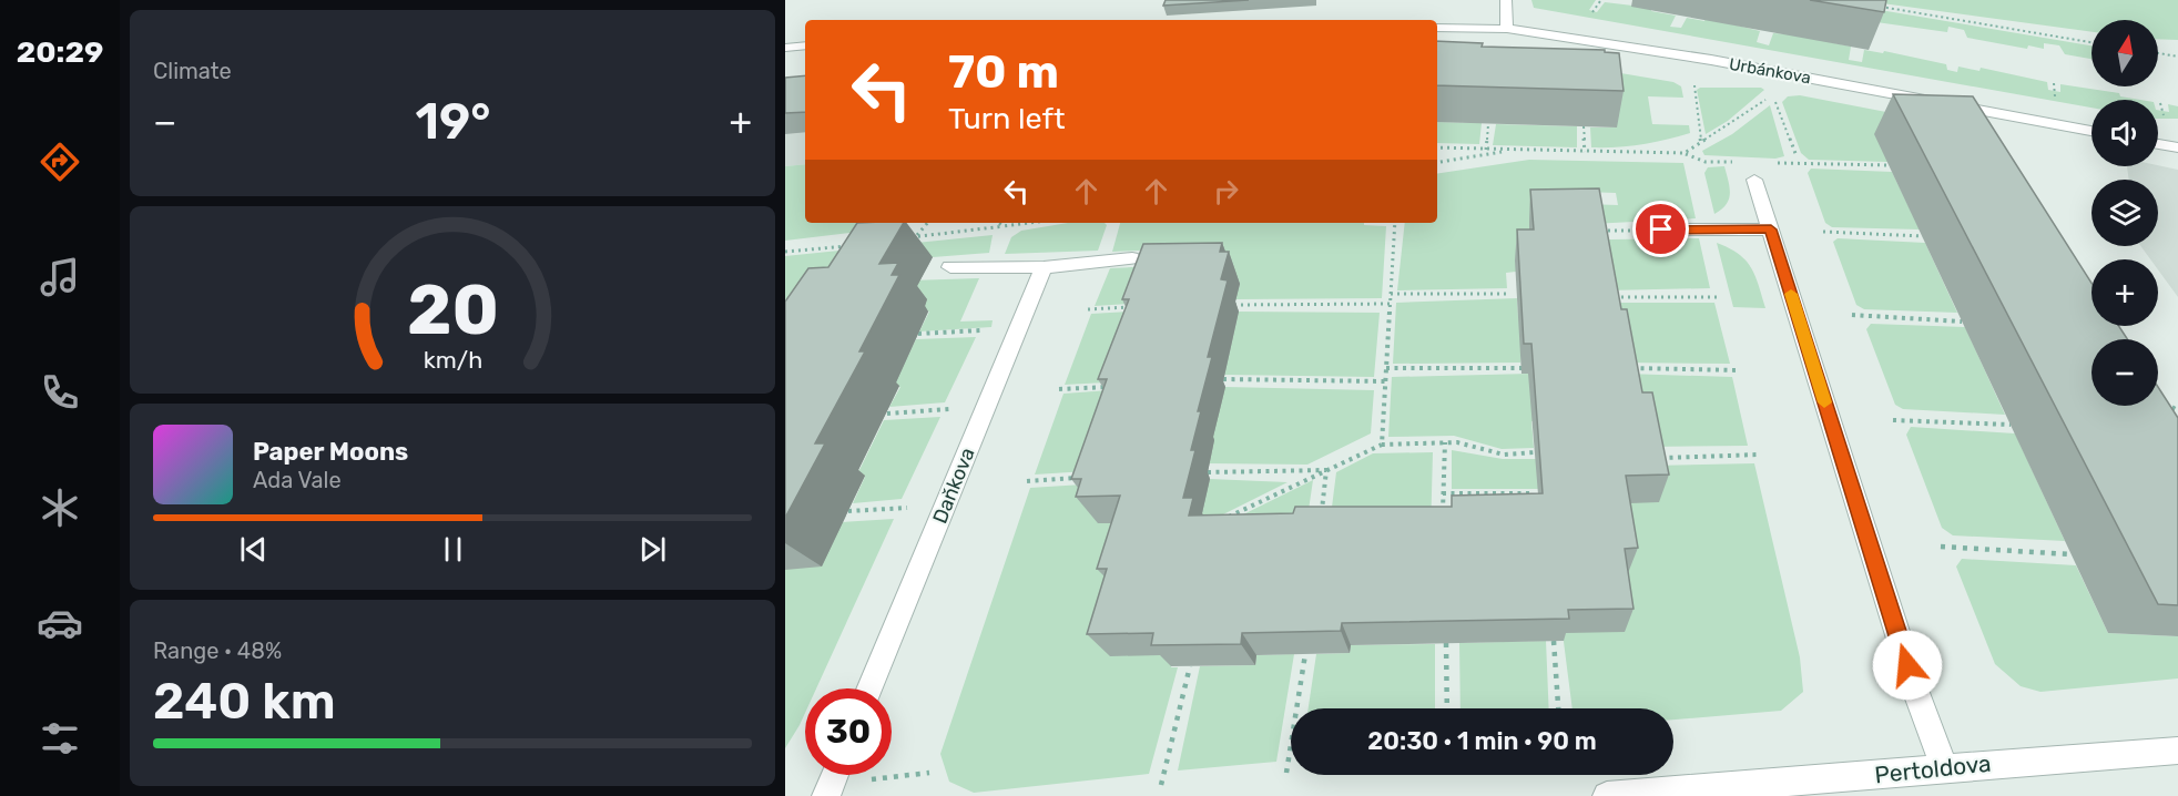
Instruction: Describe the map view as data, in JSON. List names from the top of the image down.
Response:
{
  "streets": {
    "street": ["Urbánkova", "Daňkova", "Pertoldova"]
  },
  "north": "top",
  "page": {
    "tabs": "20:29",
    "tile": [
      "Climate",
      ["Range · 48%", "240 km"]
    ],
    "map_buttons": ["+", "−"],
    "turn": ["70 m", "Turn left"],
    "heat": ["−", "19°", "+"],
    "song": ["Paper Moons", "Ada Vale"],
    "limit": "30",
    "trip": "20:30 · 1 min · 90 m",
    "gauge": ["20", "km/h"]
  }
}
